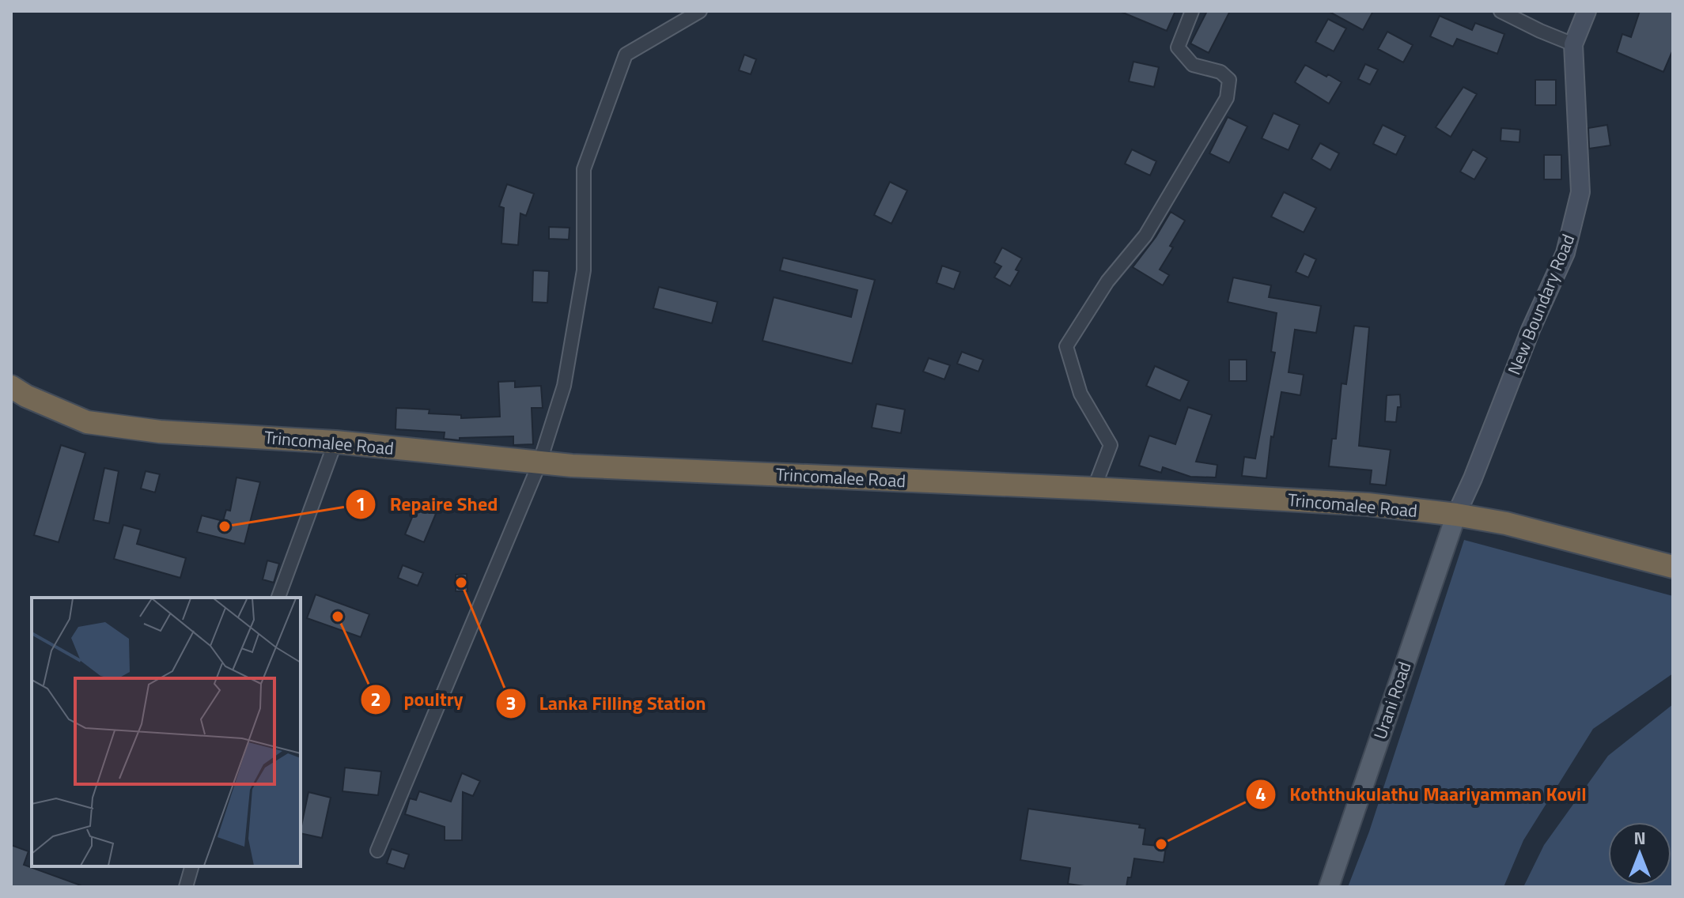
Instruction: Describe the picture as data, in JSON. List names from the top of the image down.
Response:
{
  "streets": {
    "highway": ["Trincomalee Road"],
    "main road": ["New Boundary Road", "Urani Road"]
  },
  "crossings": [
    ["New Boundary Road", "Trincomalee Road"],
    ["New Boundary Road", "Urani Road"],
    ["Trincomalee Road", "Urani Road"]
  ],
  "places": [
    "Repaire Shed",
    "Lanka Filling Station",
    "poultry",
    "Koththukulathu Maariyamman Kovil"
  ],
  "north": "top"
}
